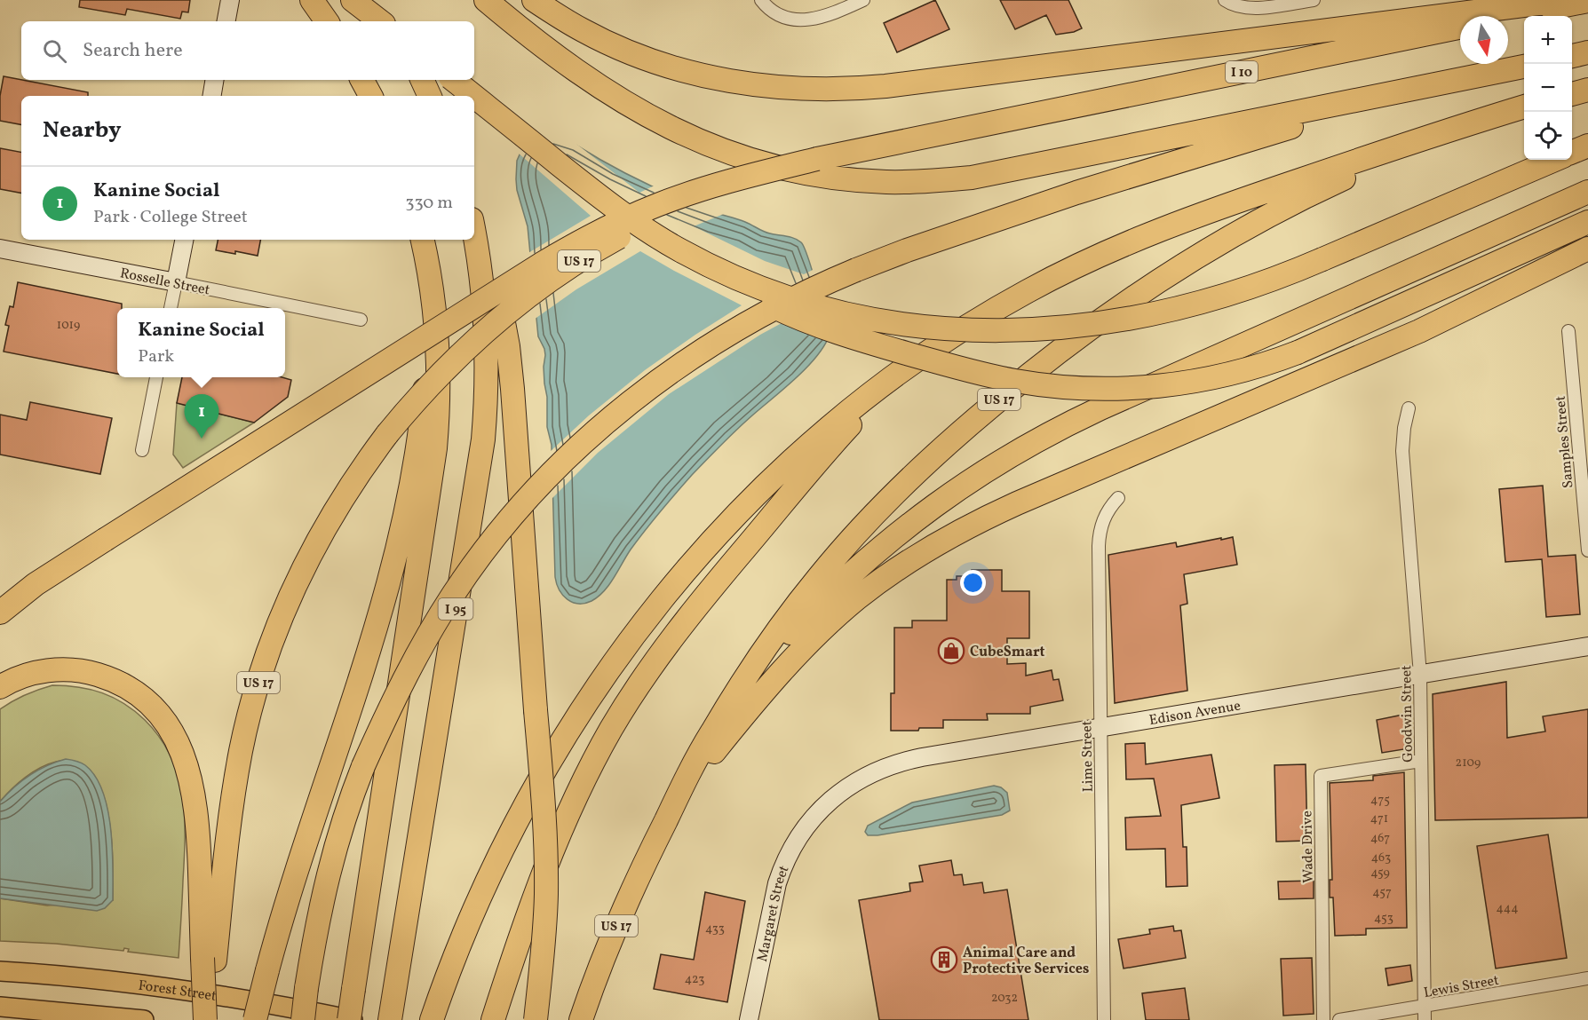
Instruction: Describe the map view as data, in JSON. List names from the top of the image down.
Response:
{
  "streets": {
    "highway": ["I 10", "US 17", "I 95"],
    "main road": [
      "Rosselle Street",
      "Edison Avenue",
      "Margaret Street",
      "Forest Street"
    ],
    "street": [
      "Samples Street",
      "Goodwin Street",
      "Lime Street",
      "Wade Drive",
      "Lewis Street"
    ]
  },
  "crossings": [
    ["I 10", "US 17"],
    ["Edison Avenue", "Goodwin Street"],
    ["Edison Avenue", "Lime Street"],
    ["Edison Avenue", "Margaret Street"],
    ["Goodwin Street", "Wade Drive"],
    ["Goodwin Street", "Lewis Street"]
  ],
  "places": {
    "shop": ["CubeSmart"],
    "building": ["Animal Care and Protective Services"]
  },
  "house_numbers": [
    "1019",
    "2109",
    "475",
    "471",
    "467",
    "463",
    "459",
    "457",
    "444",
    "453",
    "433",
    "423",
    "2032"
  ],
  "north": "bottom",
  "page": {
    "map_buttons": ["+", "−"],
    "search": "Search here",
    "heading": "Nearby",
    "list": [
      {
        "mark": "1",
        "name": "Kanine Social",
        "note": "Park · College Street",
        "value": "330 m"
      }
    ],
    "popup": ["Kanine Social", "Park"],
    "pins": "1"
  }
}
